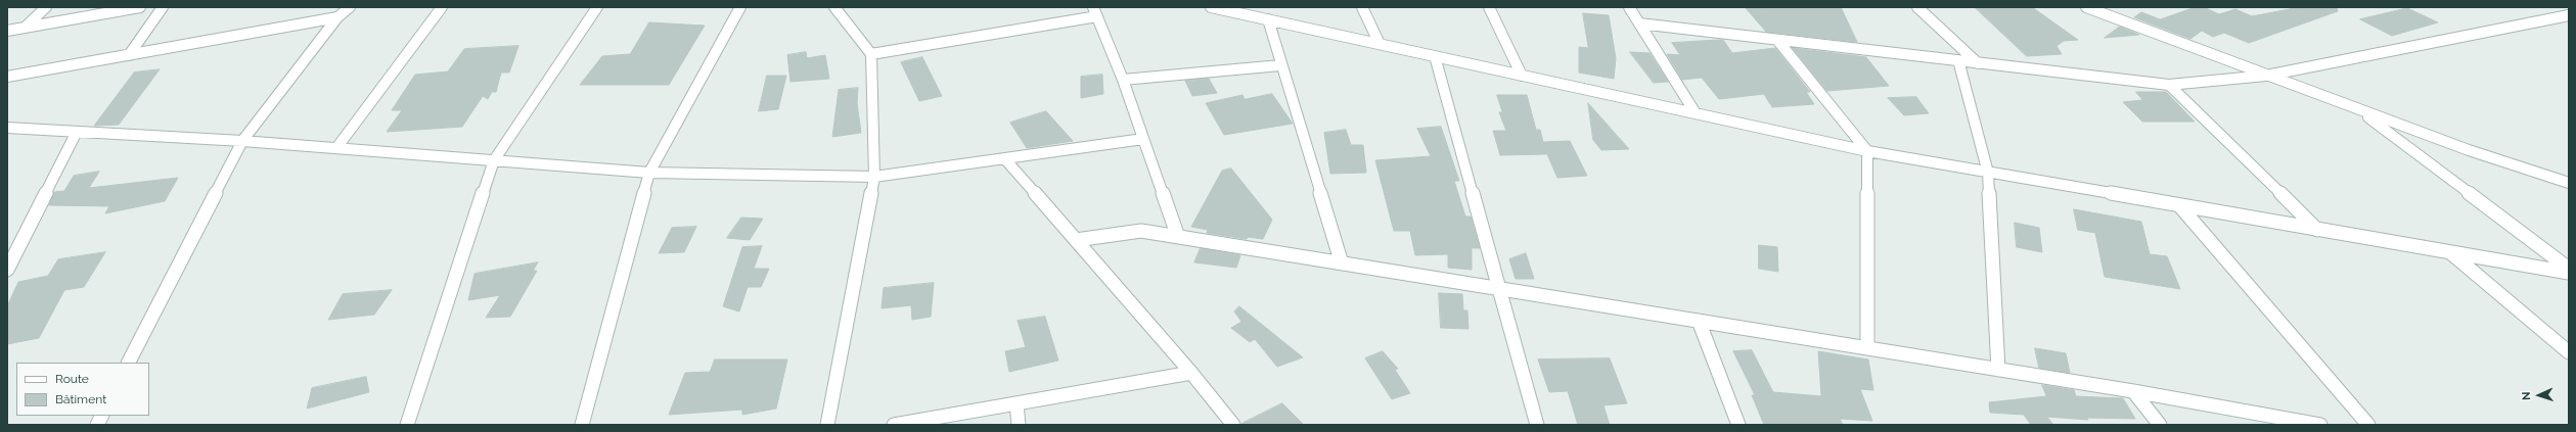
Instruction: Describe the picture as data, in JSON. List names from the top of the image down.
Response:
{
  "legend": ["Route", "Bâtiment"],
  "north": "left"
}
